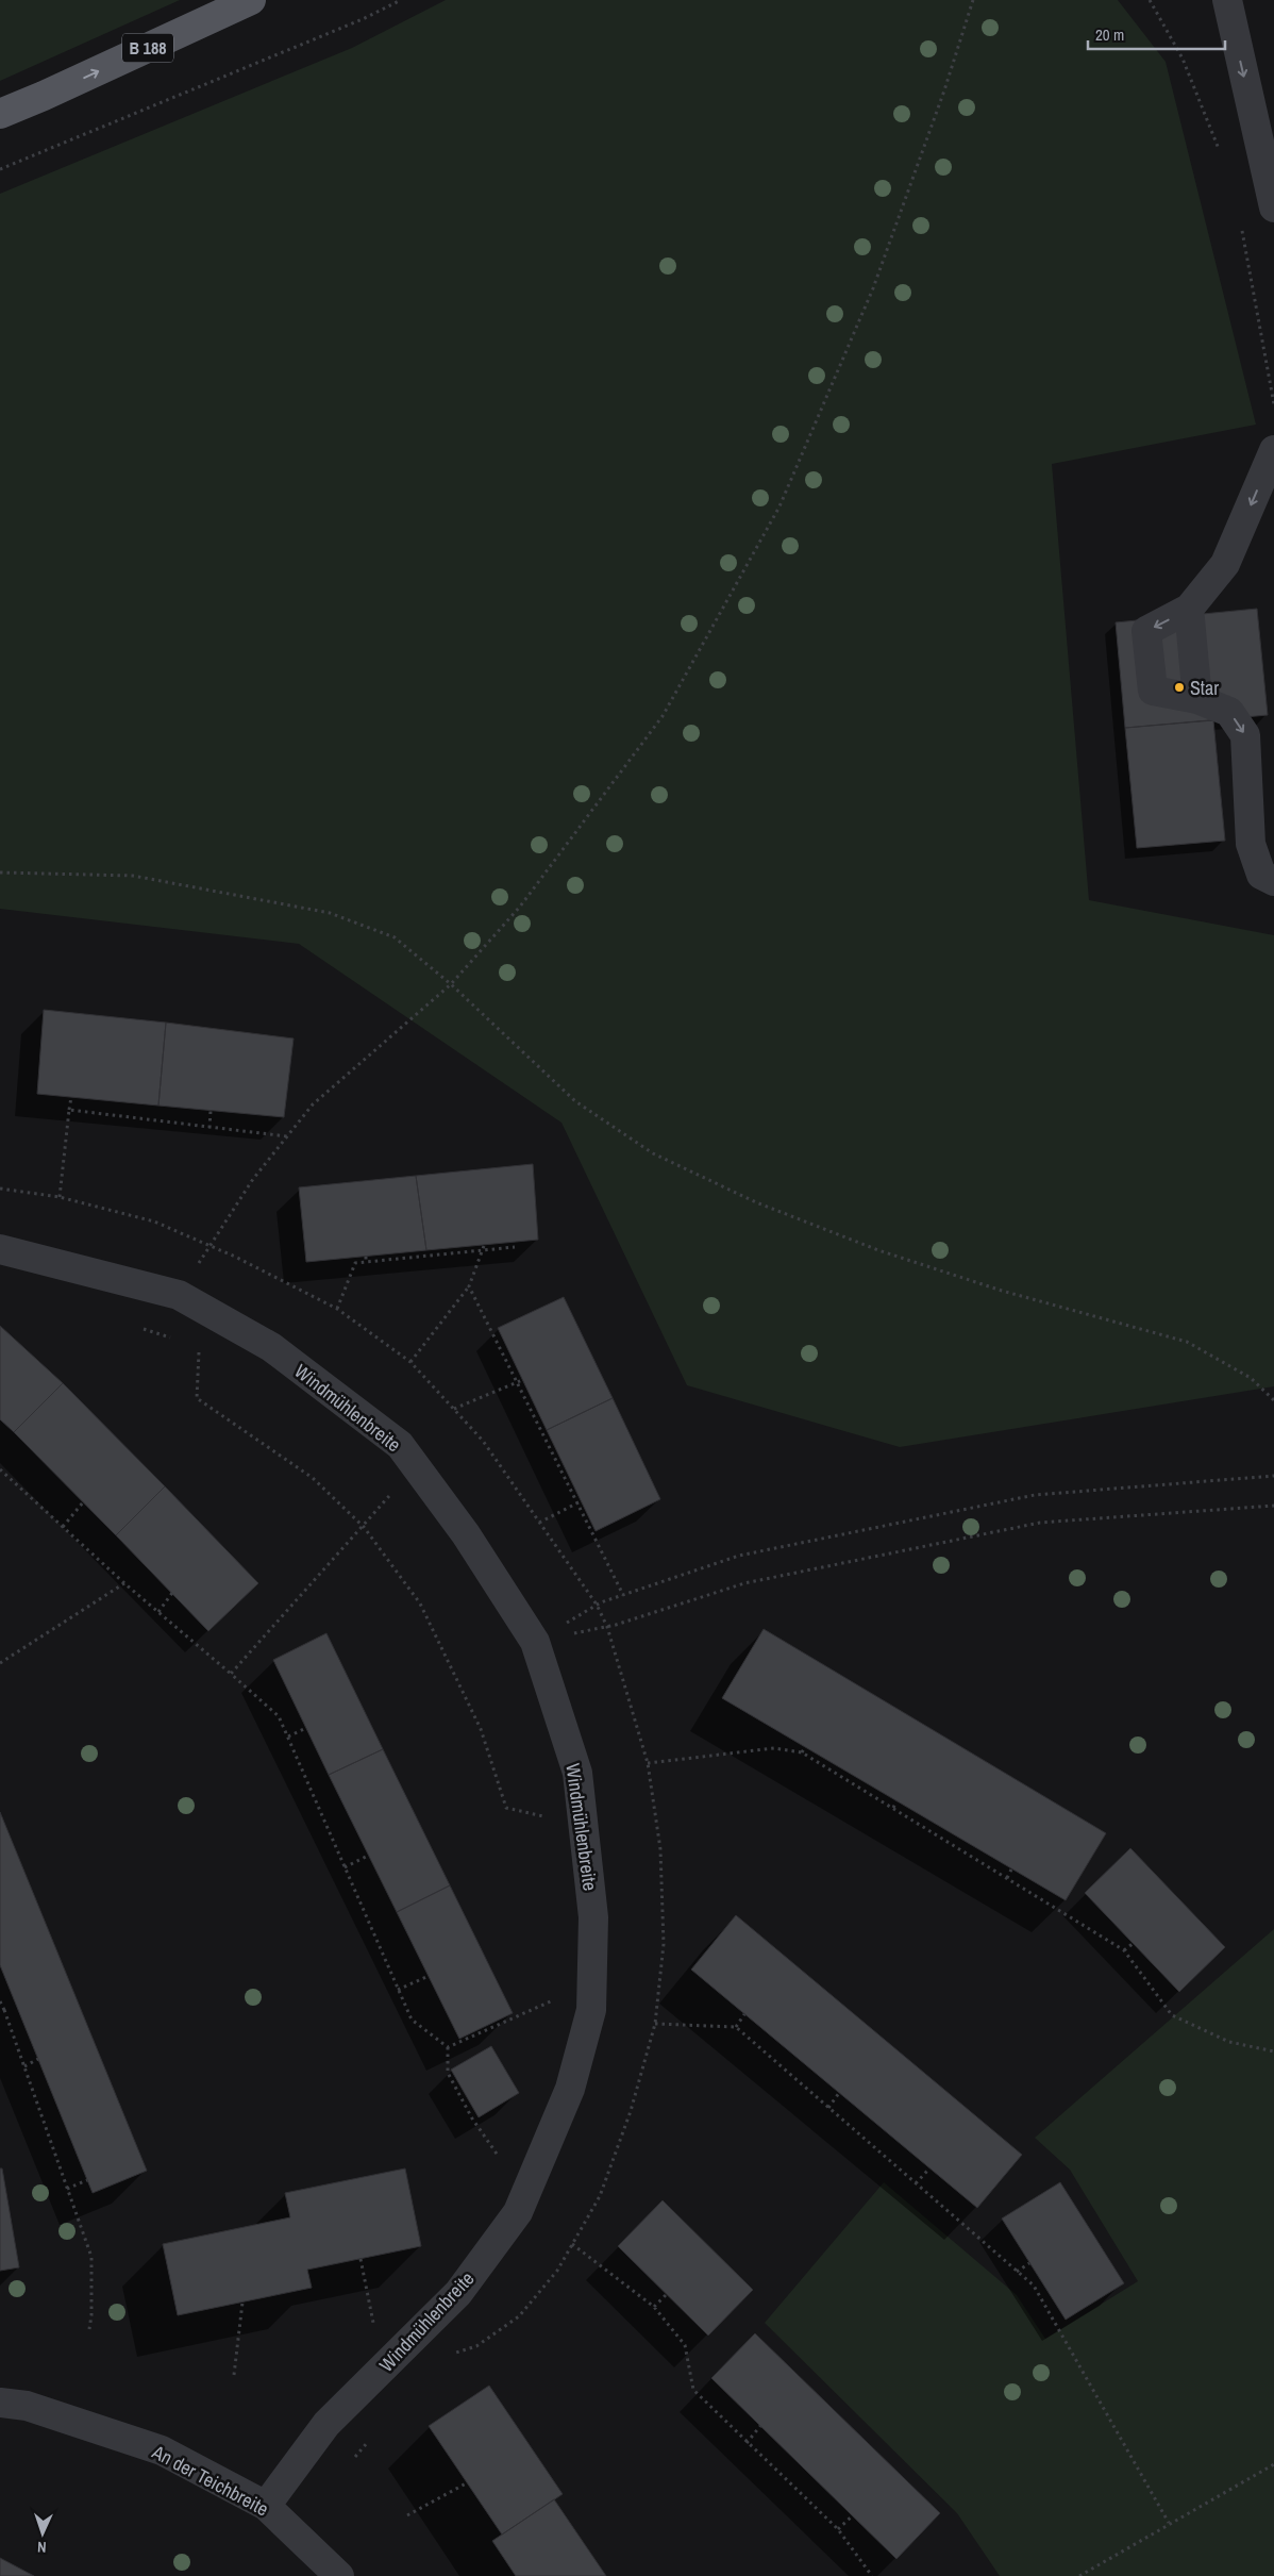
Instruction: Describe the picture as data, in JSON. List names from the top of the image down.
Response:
{
  "streets": {
    "main road": ["B 188"],
    "street": ["Windmühlenbreite", "An der Teichbreite"]
  },
  "crossings": [
    ["Windmühlenbreite", "An der Teichbreite"]
  ],
  "places": ["Star"],
  "scale_bar": "20 m",
  "north": "bottom"
}
